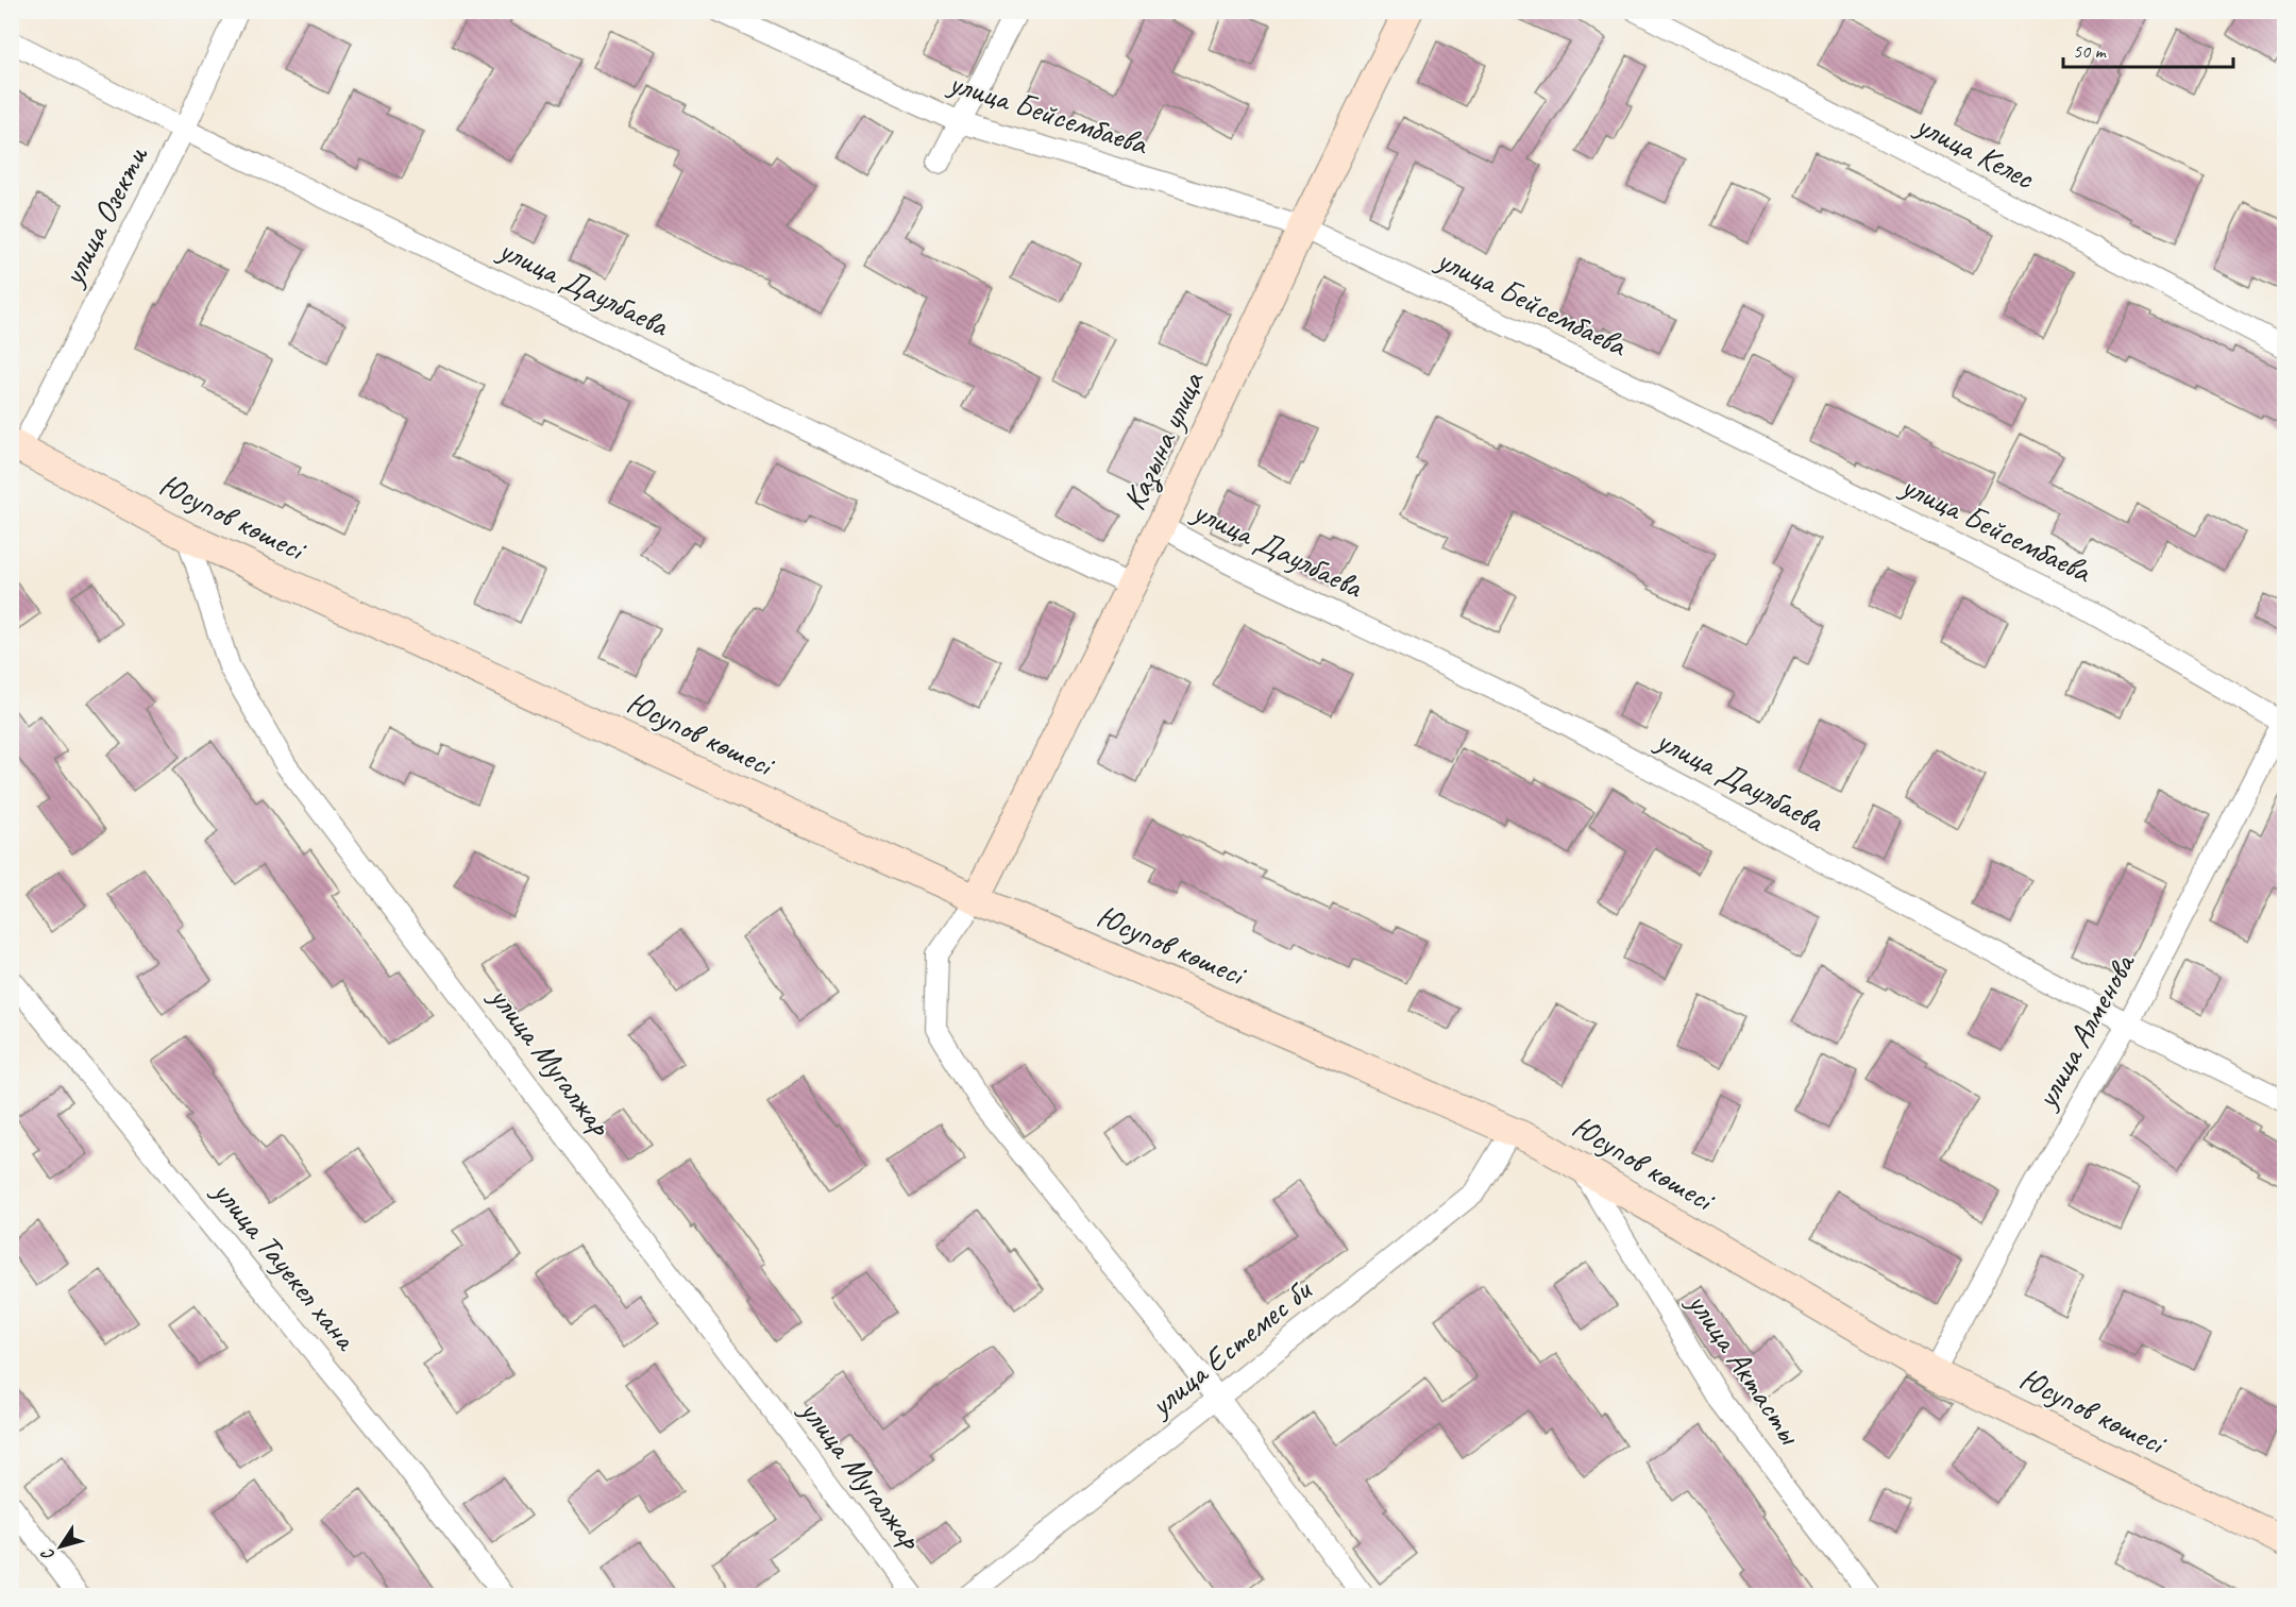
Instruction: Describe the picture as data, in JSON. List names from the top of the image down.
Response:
{
  "streets": {
    "street": [
      "улица Бейсембаева",
      "улица Келес",
      "улица Озекти",
      "улица Даулбаева",
      "Казына улица",
      "Юсупов көшесі",
      "улица Алменова",
      "улица Мугалжар",
      "улица Тауекел хана",
      "улица Естемес би",
      "улица Актасты"
    ]
  },
  "crossings": [
    ["улица Бейсембаева", "Казына улица"],
    ["улица Бейсембаева", "улица Алменова"],
    ["улица Озекти", "улица Даулбаева"],
    ["улица Озекти", "Юсупов көшесі"],
    ["улица Даулбаева", "Казына улица"],
    ["улица Даулбаева", "улица Алменова"],
    ["Казына улица", "Юсупов көшесі"],
    ["Юсупов көшесі", "улица Алменова"],
    ["Юсупов көшесі", "улица Мугалжар"],
    ["Юсупов көшесі", "улица Естемес би"],
    ["Юсупов көшесі", "улица Актасты"]
  ],
  "scale_bar": "50 m",
  "north": "bottom left"
}
